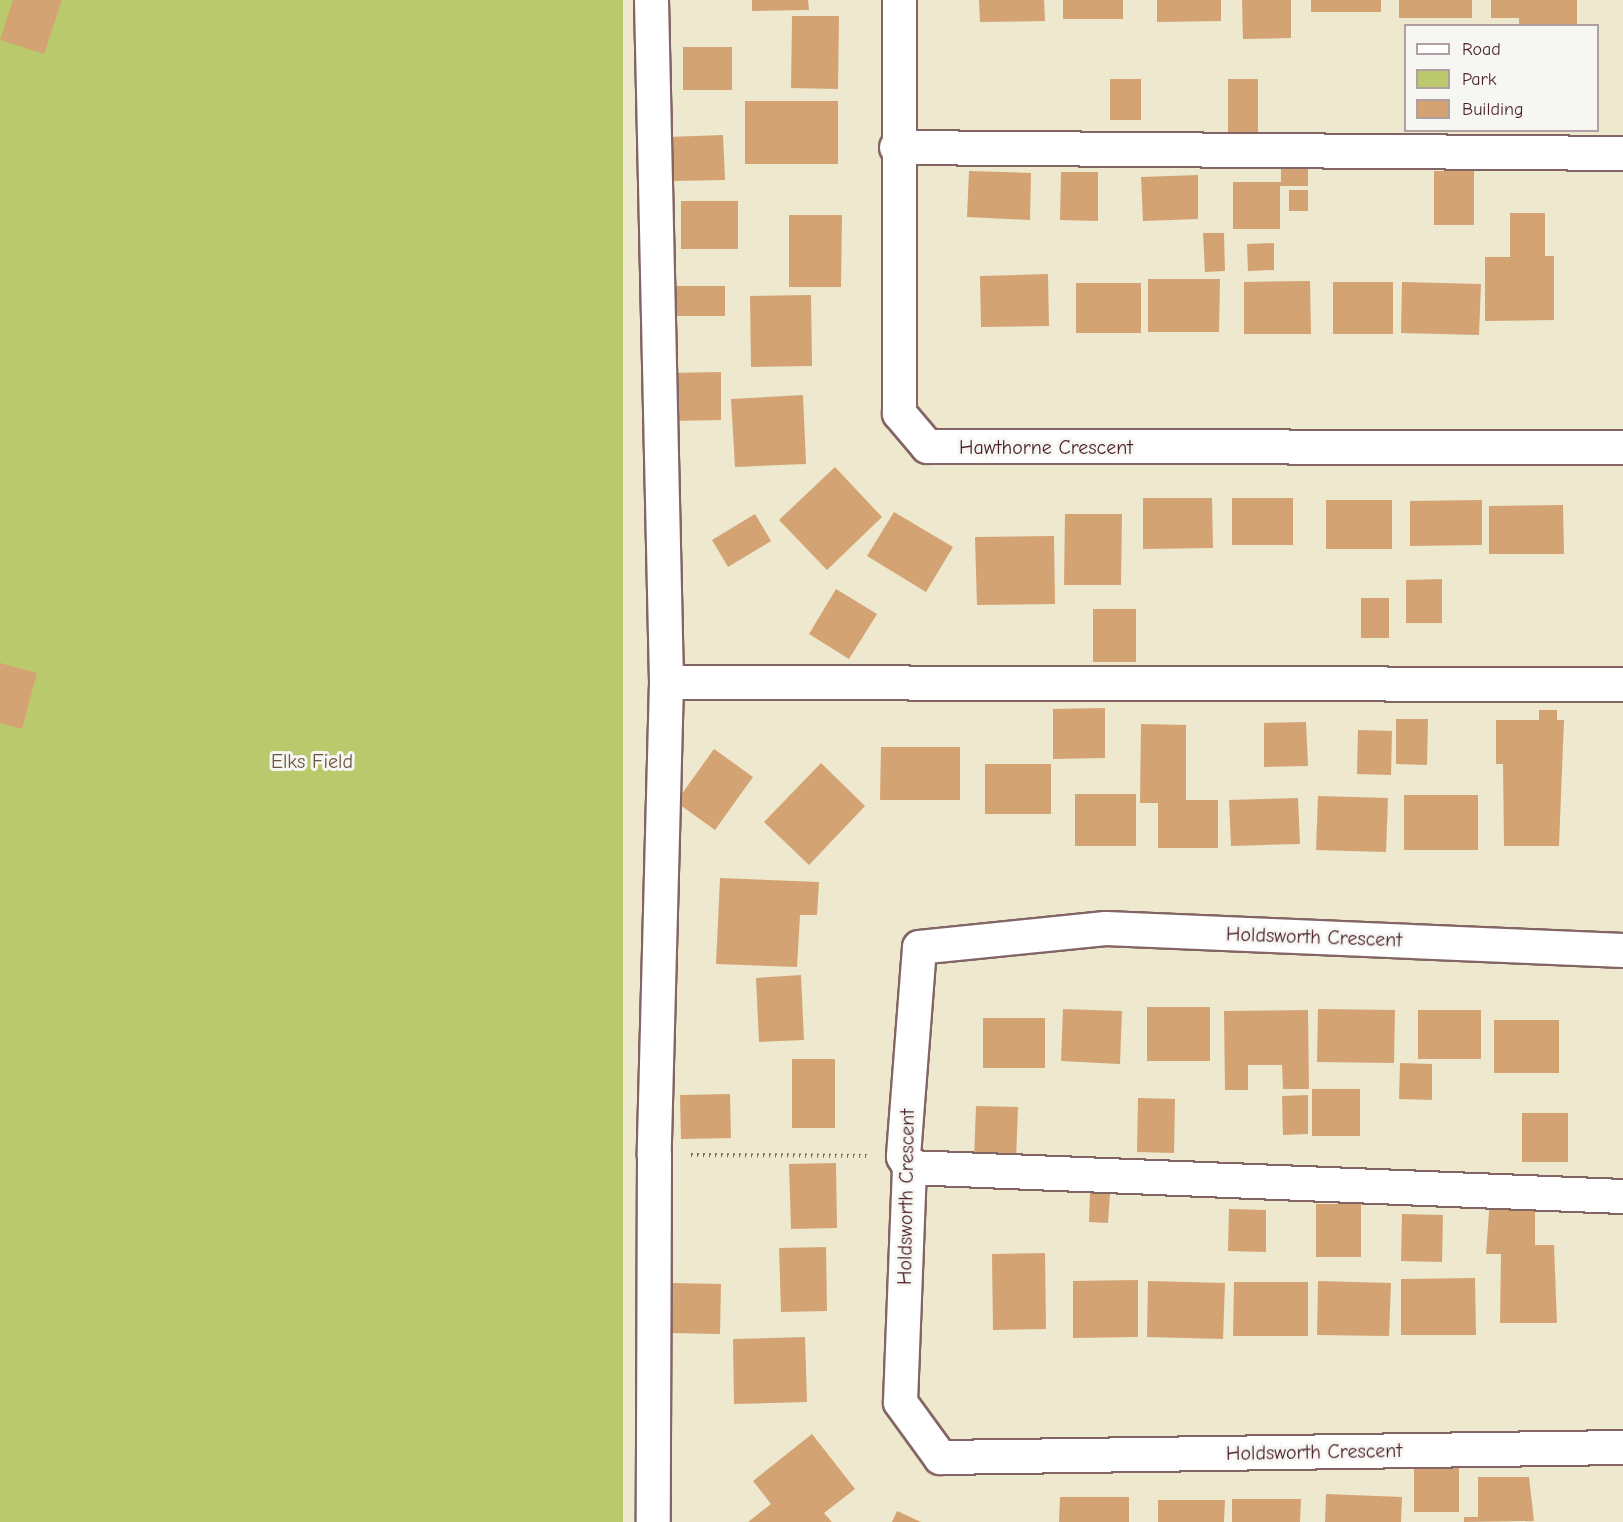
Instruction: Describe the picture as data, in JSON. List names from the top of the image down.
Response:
{
  "streets": {
    "street": ["Hawthorne Crescent", "Holdsworth Crescent"]
  },
  "parks": ["Elks Field"],
  "legend": ["Road", "Park", "Building"]
}
